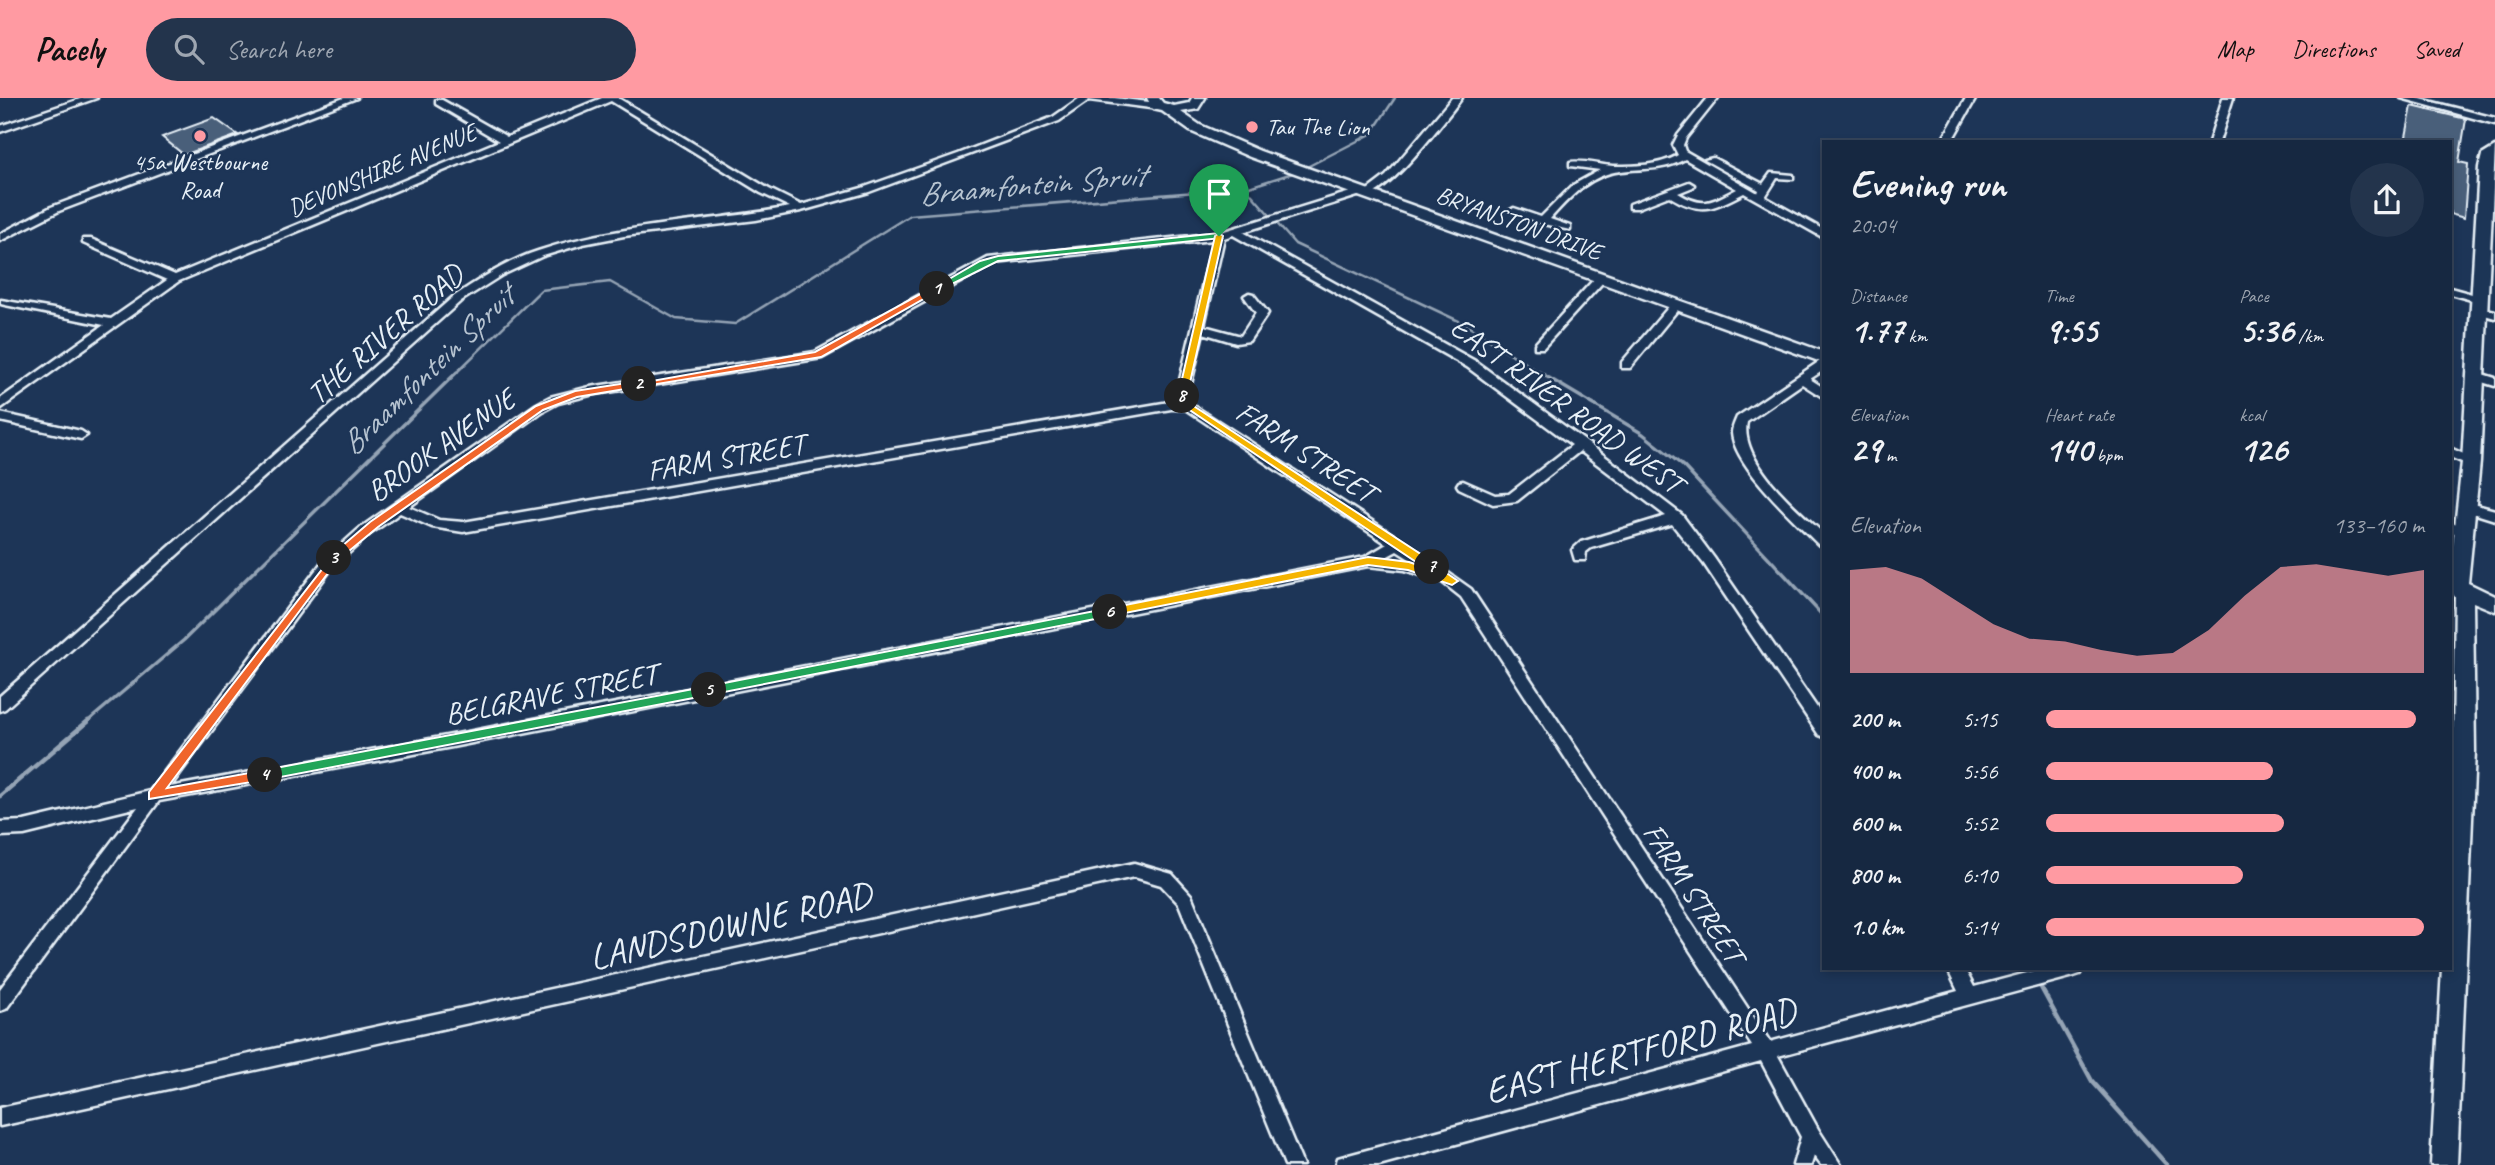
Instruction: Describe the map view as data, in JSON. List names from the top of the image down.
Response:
{
  "streets": {
    "street": [
      "DEVONSHIRE AVENUE",
      "BRYANSTON DRIVE",
      "THE RIVER ROAD",
      "EAST RIVER ROAD WEST",
      "BROOK AVENUE",
      "FARM STREET",
      "BELGRAVE STREET",
      "LANDSDOWNE ROAD",
      "EAST HERTFORD ROAD"
    ]
  },
  "crossings": [
    ["BRYANSTON DRIVE", "BROOK AVENUE"],
    ["EAST RIVER ROAD WEST", "BROOK AVENUE"],
    ["BROOK AVENUE", "FARM STREET"],
    ["BROOK AVENUE", "BELGRAVE STREET"],
    ["FARM STREET", "BELGRAVE STREET"],
    ["FARM STREET", "EAST HERTFORD ROAD"]
  ],
  "water": ["Braamfontein Spruit"],
  "places": ["Tau The Lion", "45a Westbourne Road"],
  "page": {
    "header": "Pacely",
    "search": "Search here",
    "nav": ["Map", "Directions", "Saved"],
    "heading": ["Evening run", "20:04"],
    "stats": [
      ["Distance", "1.77 km"],
      ["Time", "9:55"],
      ["Pace", "5:36 /km"],
      ["Elevation", "29 m"],
      ["Heart rate", "140 bpm"],
      ["kcal", "126"]
    ],
    "pins": [
      "1",
      "2",
      "8",
      "3",
      "7",
      "6",
      "5",
      "4"
    ],
    "chart": ["Elevation", "133–160 m"],
    "list": [
      {
        "name": "200 m",
        "note": "5:15"
      },
      {
        "name": "400 m",
        "note": "5:56"
      },
      {
        "name": "600 m",
        "note": "5:52"
      },
      {
        "name": "800 m",
        "note": "6:10"
      },
      {
        "name": "1.0 km",
        "note": "5:14"
      }
    ]
  }
}
